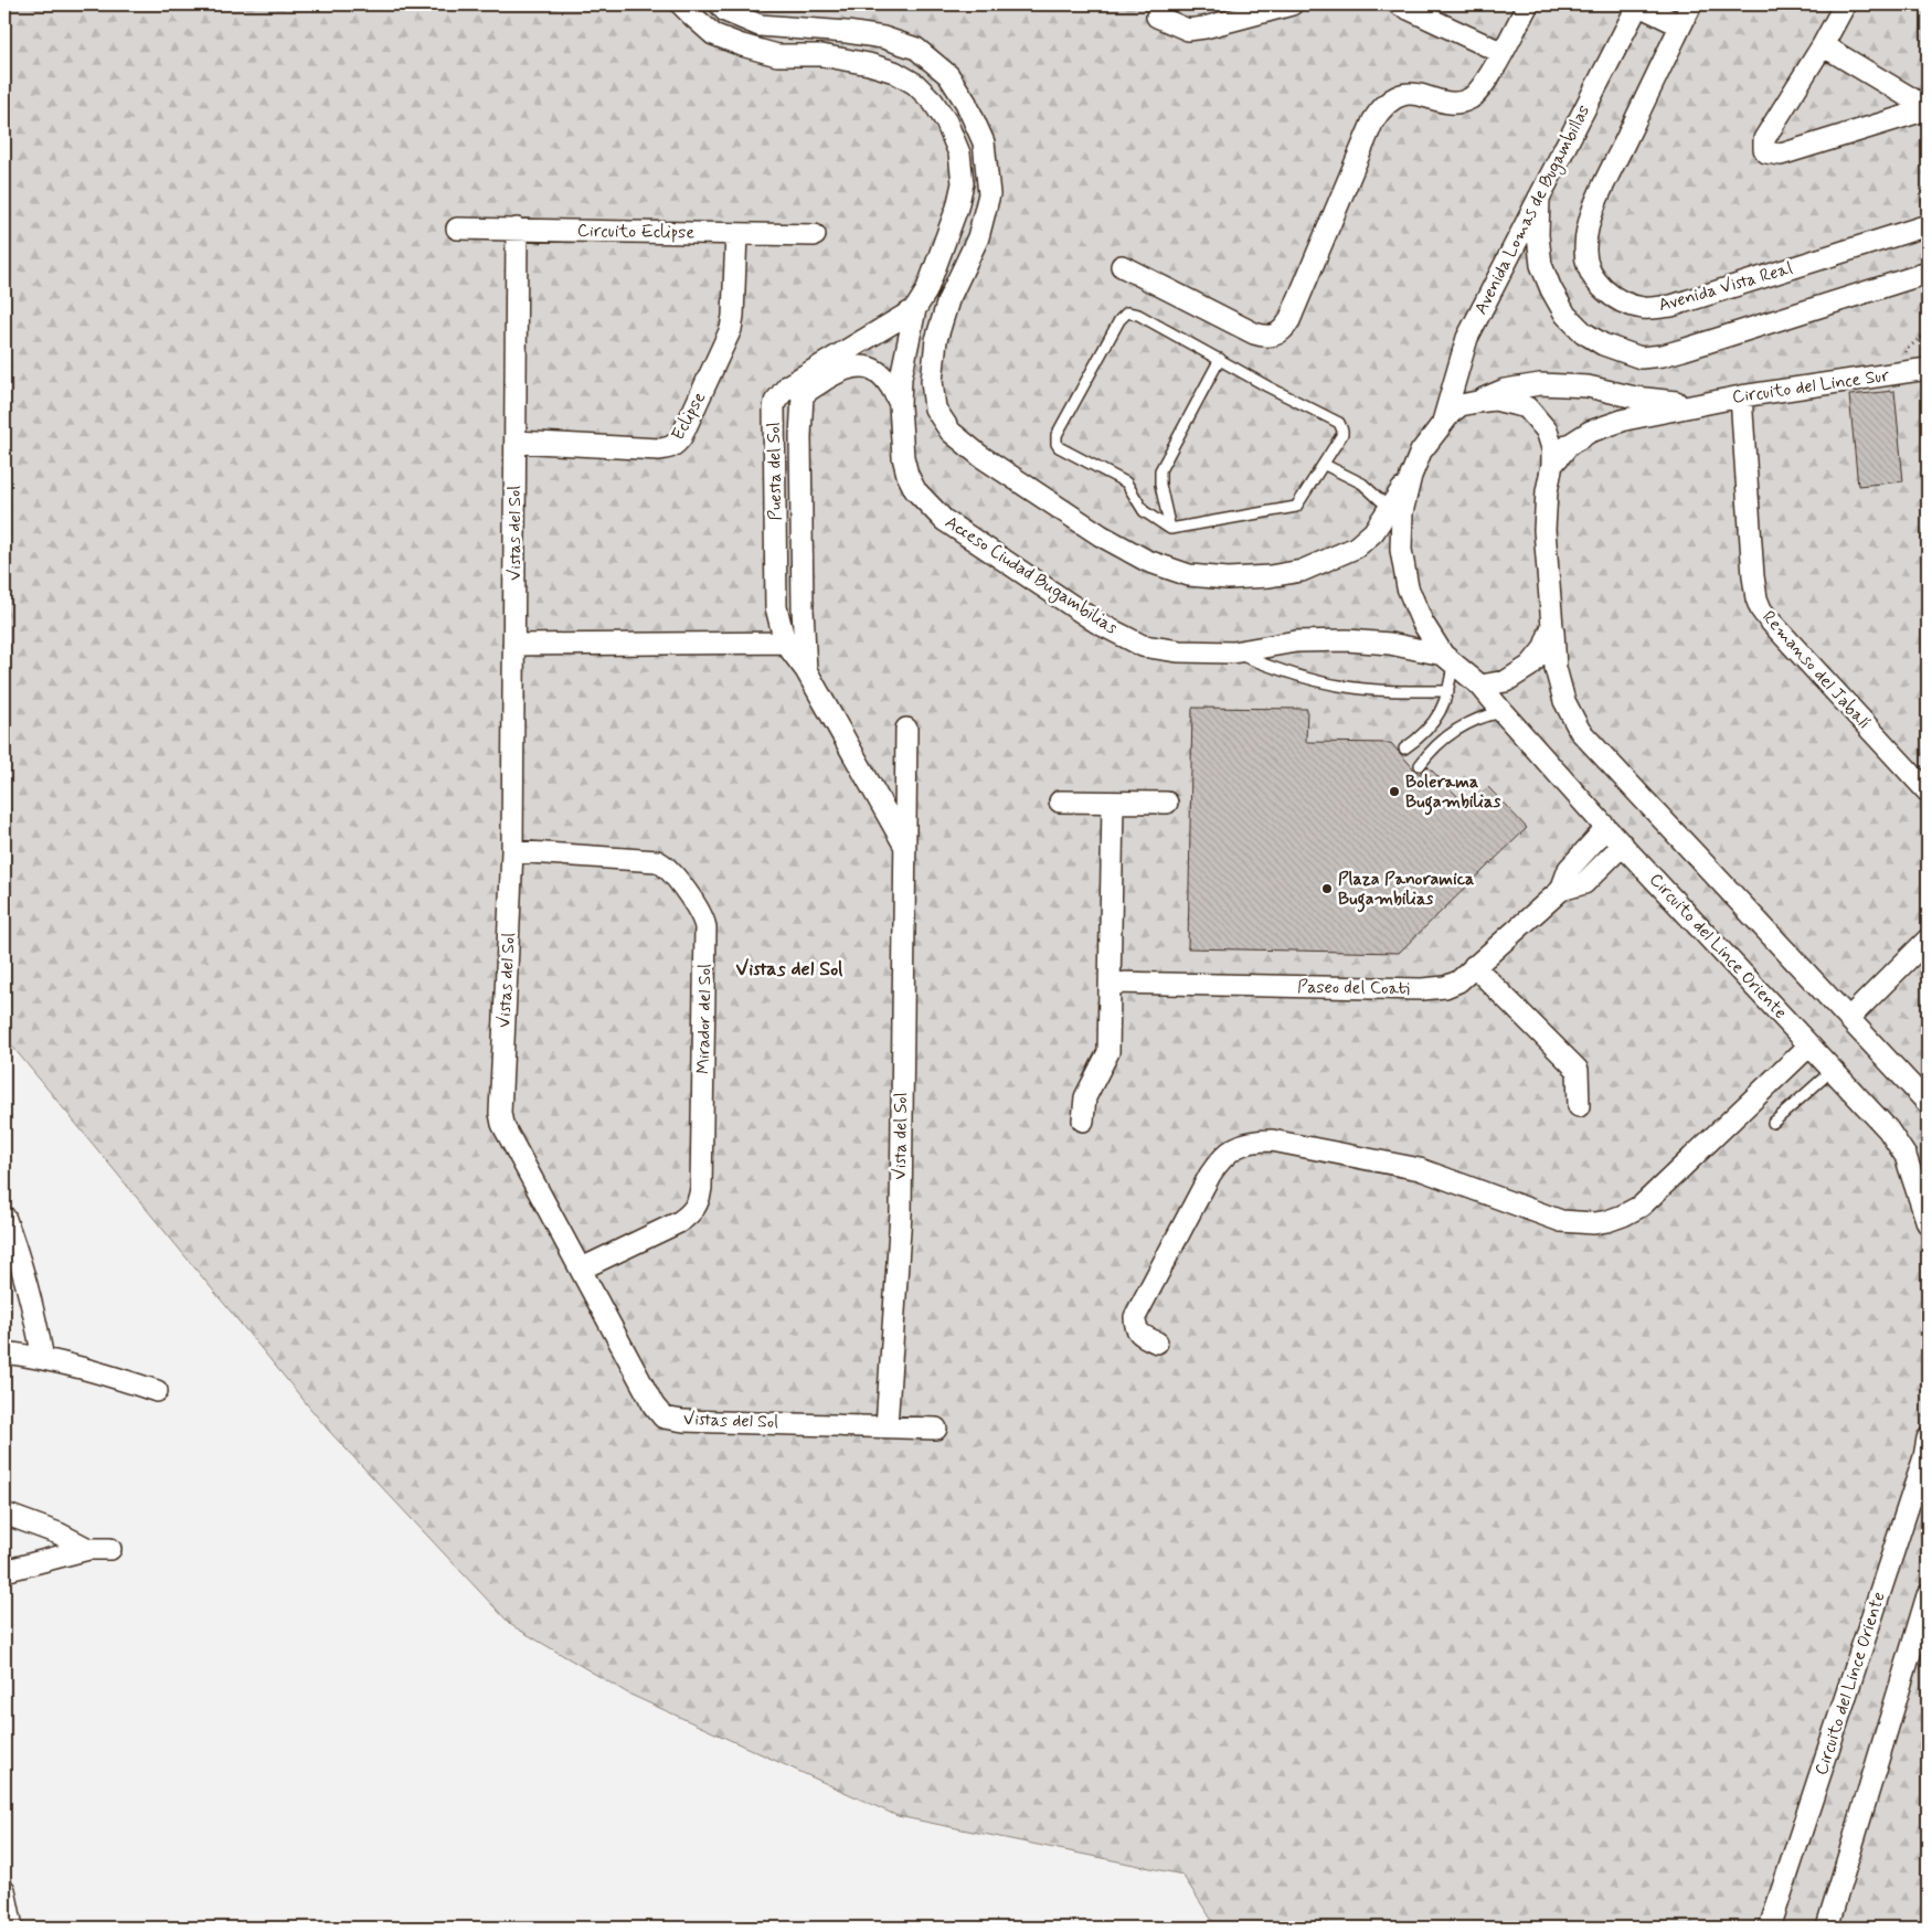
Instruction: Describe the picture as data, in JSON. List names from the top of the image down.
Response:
{
  "streets": {
    "street": [
      "Avenida Lomas de Bugambillas",
      "Circuito Eclipse",
      "Avenida Vista Real",
      "Circuito del Lince Sur",
      "Eclipse",
      "Puesta del Sol",
      "Vistas del Sol",
      "Acceso Ciudad Bugambilias",
      "Remanso del Jabalí",
      "Circuito del Lince Oriente",
      "Paseo del Coati",
      "Mirador del Sol",
      "Vista del Sol"
    ]
  },
  "crossings": [
    ["Avenida Lomas de Bugambillas", "Circuito del Lince Sur"],
    ["Circuito Eclipse", "Eclipse"],
    ["Circuito Eclipse", "Vistas del Sol"],
    ["Circuito del Lince Sur", "Remanso del Jabalí"],
    ["Eclipse", "Vistas del Sol"],
    ["Puesta del Sol", "Acceso Ciudad Bugambilias"],
    ["Vistas del Sol", "Mirador del Sol"],
    ["Vistas del Sol", "Vista del Sol"],
    ["Acceso Ciudad Bugambilias", "Circuito del Lince Oriente"],
    ["Circuito del Lince Oriente", "Paseo del Coati"]
  ],
  "districts": ["Vistas del Sol"],
  "places": ["Bolerama Bugambilias", "Plaza Panoramica Bugambilias"]
}
